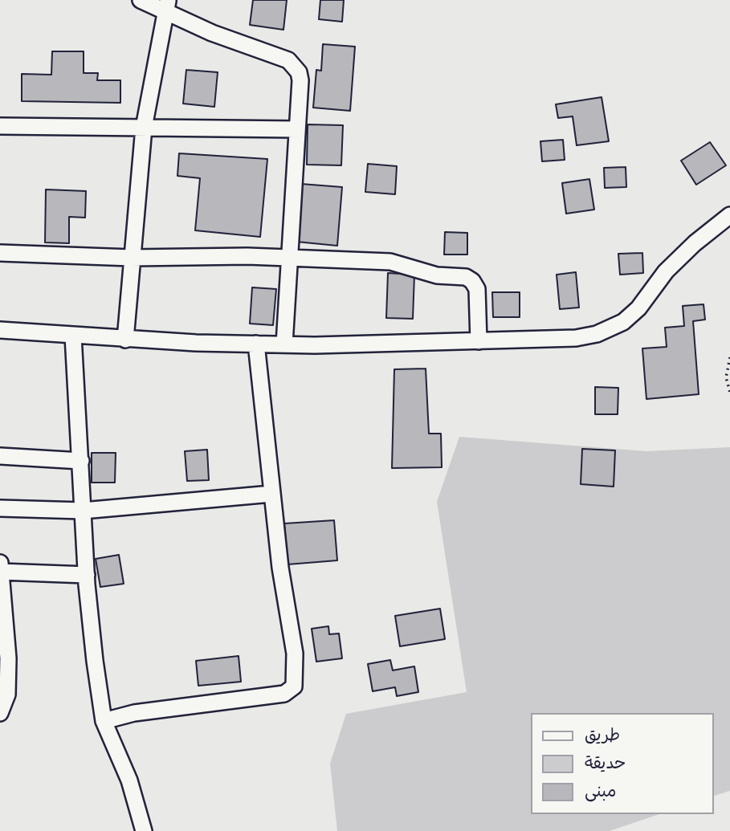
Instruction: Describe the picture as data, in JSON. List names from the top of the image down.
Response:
{
  "legend": ["طريق", "حديقة", "مبنى"]
}
